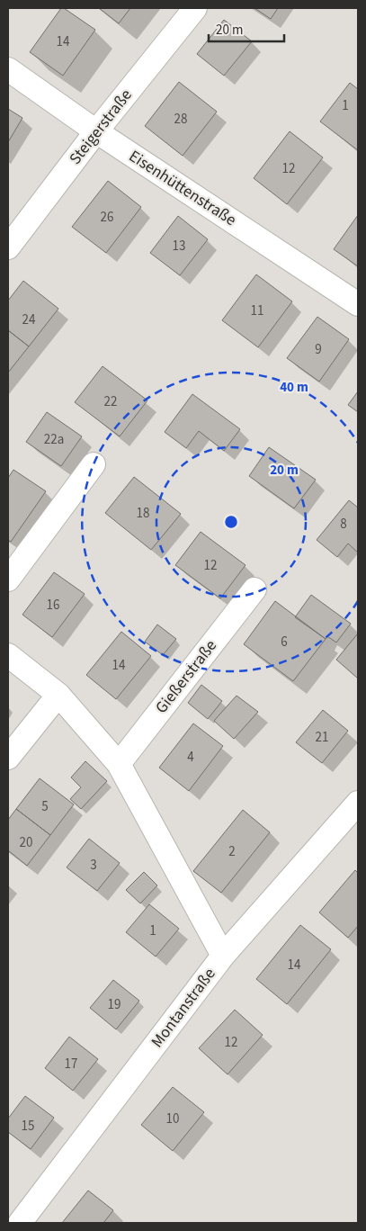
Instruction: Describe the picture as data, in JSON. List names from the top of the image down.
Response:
{
  "streets": {
    "street": [
      "Steigerstraße",
      "Eisenhüttenstraße",
      "Gießerstraße",
      "Montanstraße"
    ]
  },
  "crossings": [
    ["Steigerstraße", "Eisenhüttenstraße"]
  ],
  "house_numbers": [
    "14",
    "1",
    "28",
    "12",
    "26",
    "13",
    "11",
    "24",
    "9",
    "22",
    "22a",
    "18",
    "8",
    "12",
    "16",
    "6",
    "14",
    "21",
    "4",
    "5",
    "20",
    "2",
    "3",
    "1",
    "14",
    "19",
    "12",
    "17",
    "10",
    "15"
  ],
  "scale_bar": "20 m",
  "rings": ["40 m", "20 m"]
}
